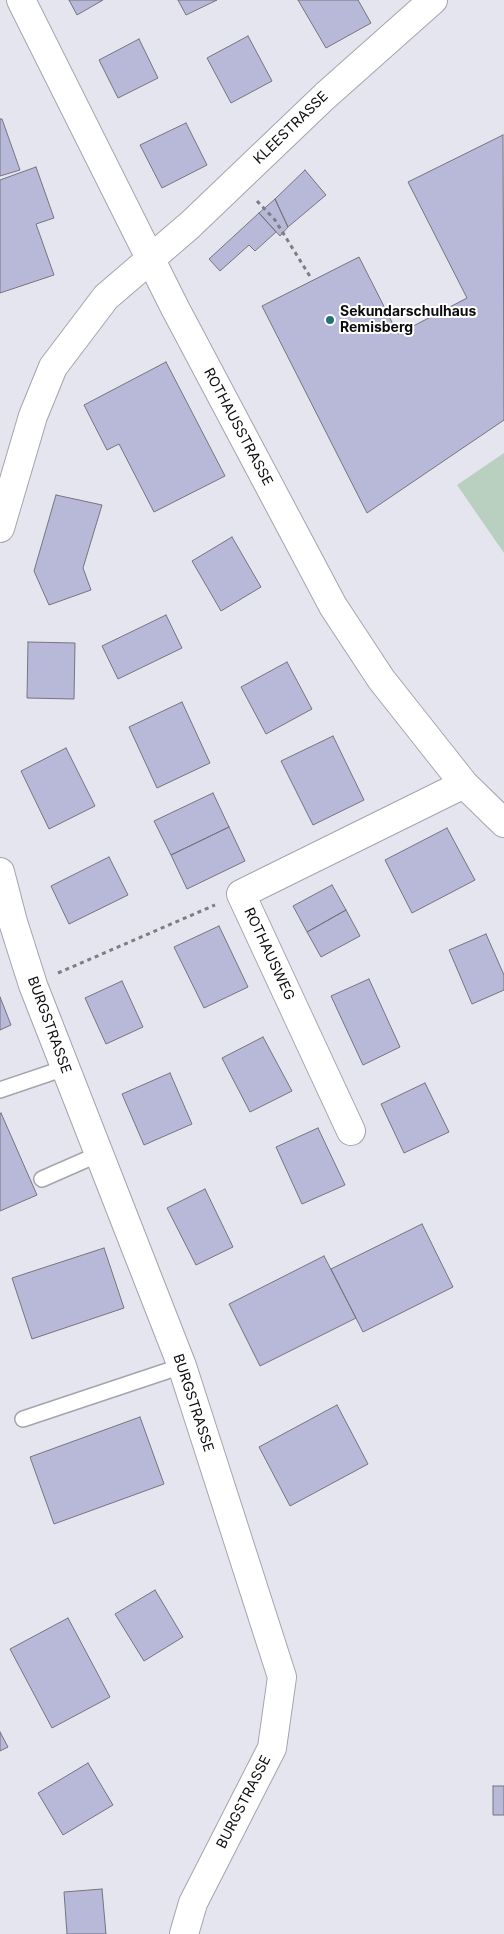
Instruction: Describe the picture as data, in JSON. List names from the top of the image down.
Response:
{
  "streets": {
    "street": [
      "KLEESTRASSE",
      "ROTHAUSSTRASSE",
      "ROTHAUSWEG",
      "BURGSTRASSE"
    ]
  },
  "crossings": [
    ["KLEESTRASSE", "ROTHAUSSTRASSE"],
    ["ROTHAUSSTRASSE", "ROTHAUSWEG"]
  ],
  "places": ["Sekundarschulhaus Remisberg"]
}
